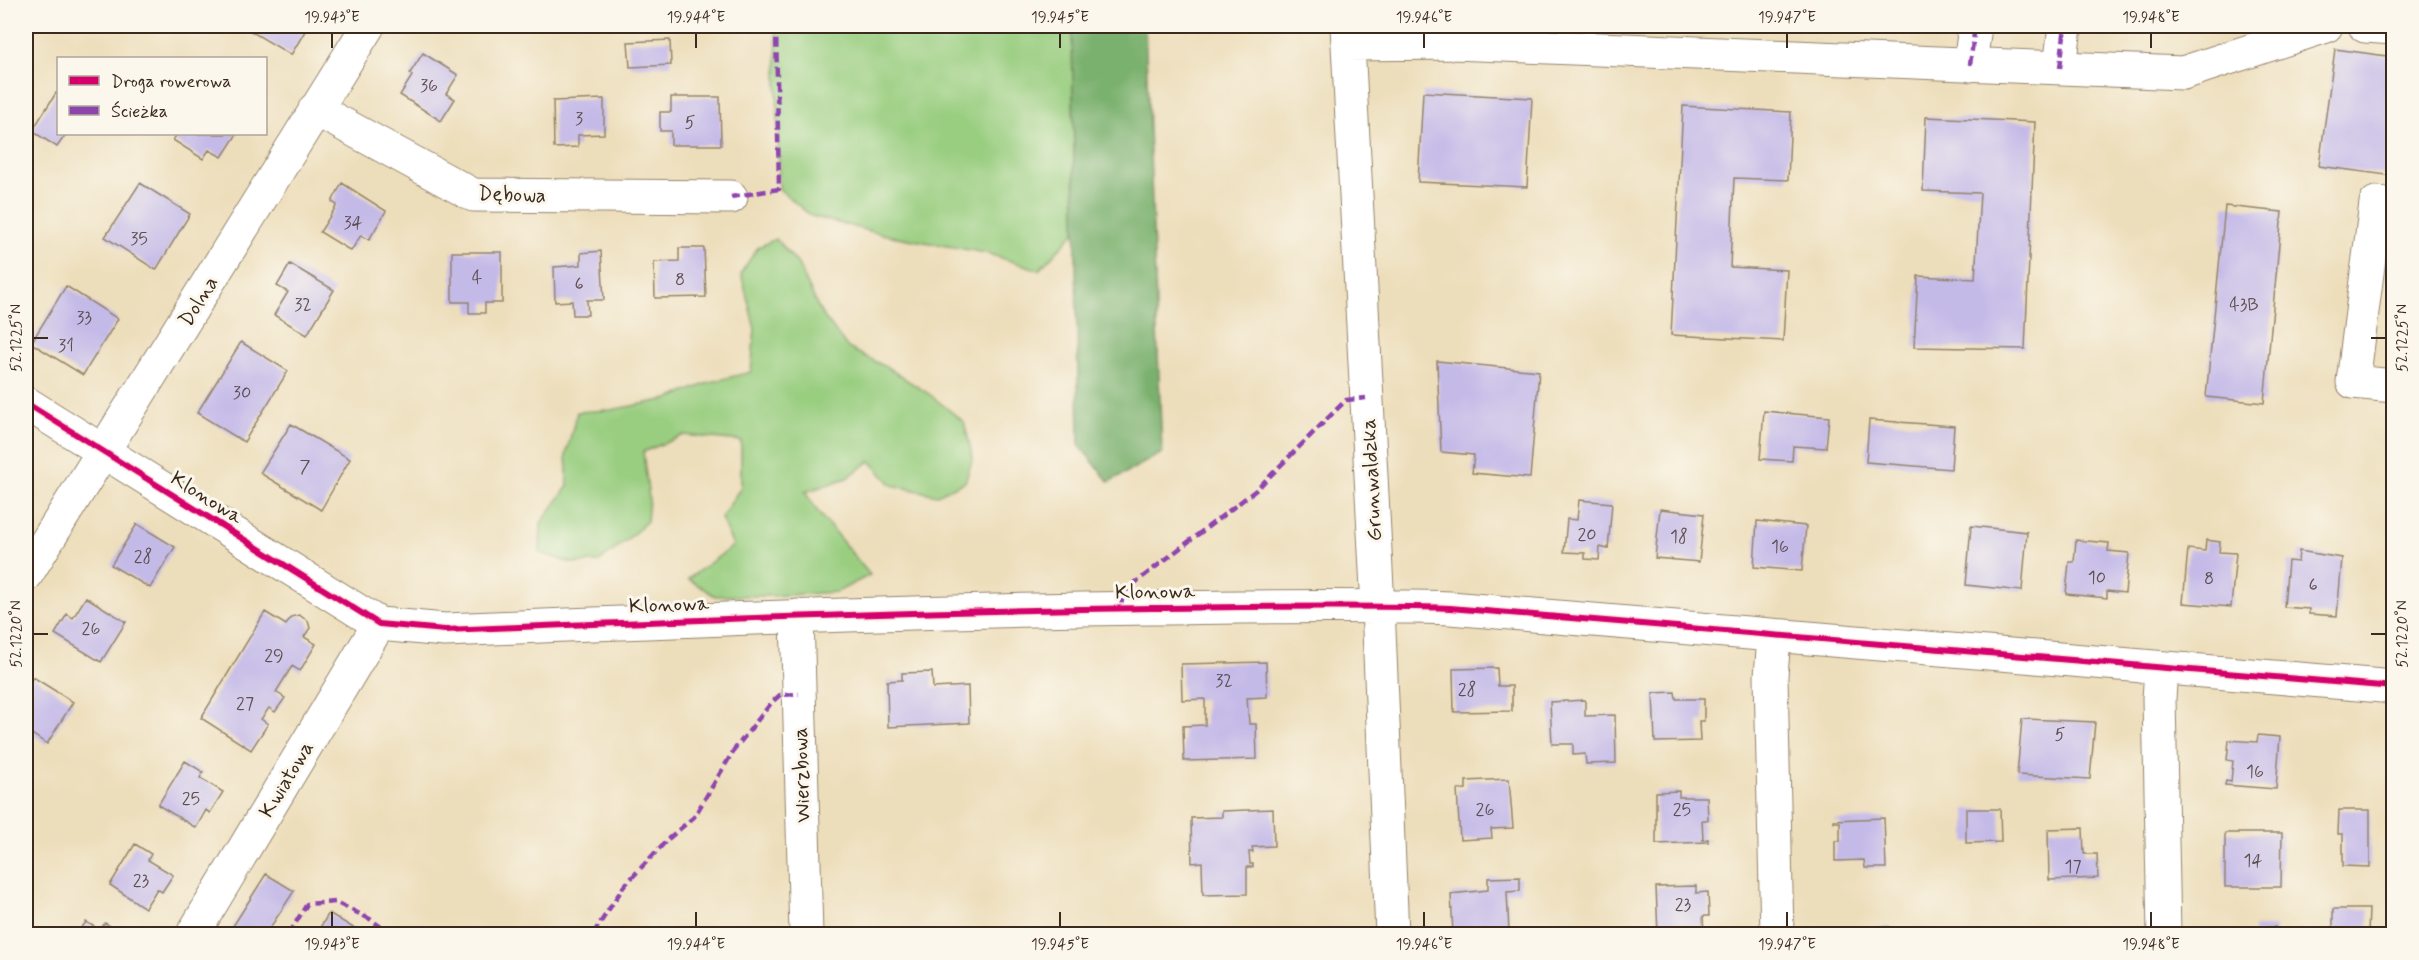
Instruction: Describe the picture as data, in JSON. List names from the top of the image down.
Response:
{
  "streets": {
    "street": [
      "Dębowa",
      "Dolna",
      "Grunwaldzka",
      "Klonowa",
      "Wierzbowa",
      "Kwiatowa"
    ]
  },
  "crossings": [
    ["Dębowa", "Dolna"],
    ["Dolna", "Klonowa"],
    ["Grunwaldzka", "Klonowa"],
    ["Klonowa", "Wierzbowa"],
    ["Klonowa", "Kwiatowa"]
  ],
  "house_numbers": [
    "36",
    "3",
    "5",
    "34",
    "35",
    "4",
    "8",
    "6",
    "32",
    "43B",
    "33",
    "31",
    "30",
    "7",
    "20",
    "18",
    "16",
    "28",
    "10",
    "8",
    "6",
    "26",
    "29",
    "32",
    "28",
    "27",
    "5",
    "16",
    "25",
    "26",
    "25",
    "14",
    "17",
    "23",
    "23"
  ],
  "legend": ["Droga rowerowa", "Ścieżka"],
  "coordinates": [
    "19.943°E",
    "19.944°E",
    "19.945°E",
    "19.946°E",
    "19.947°E",
    "19.948°E",
    "52.1225°N",
    "52.1220°N"
  ]
}
